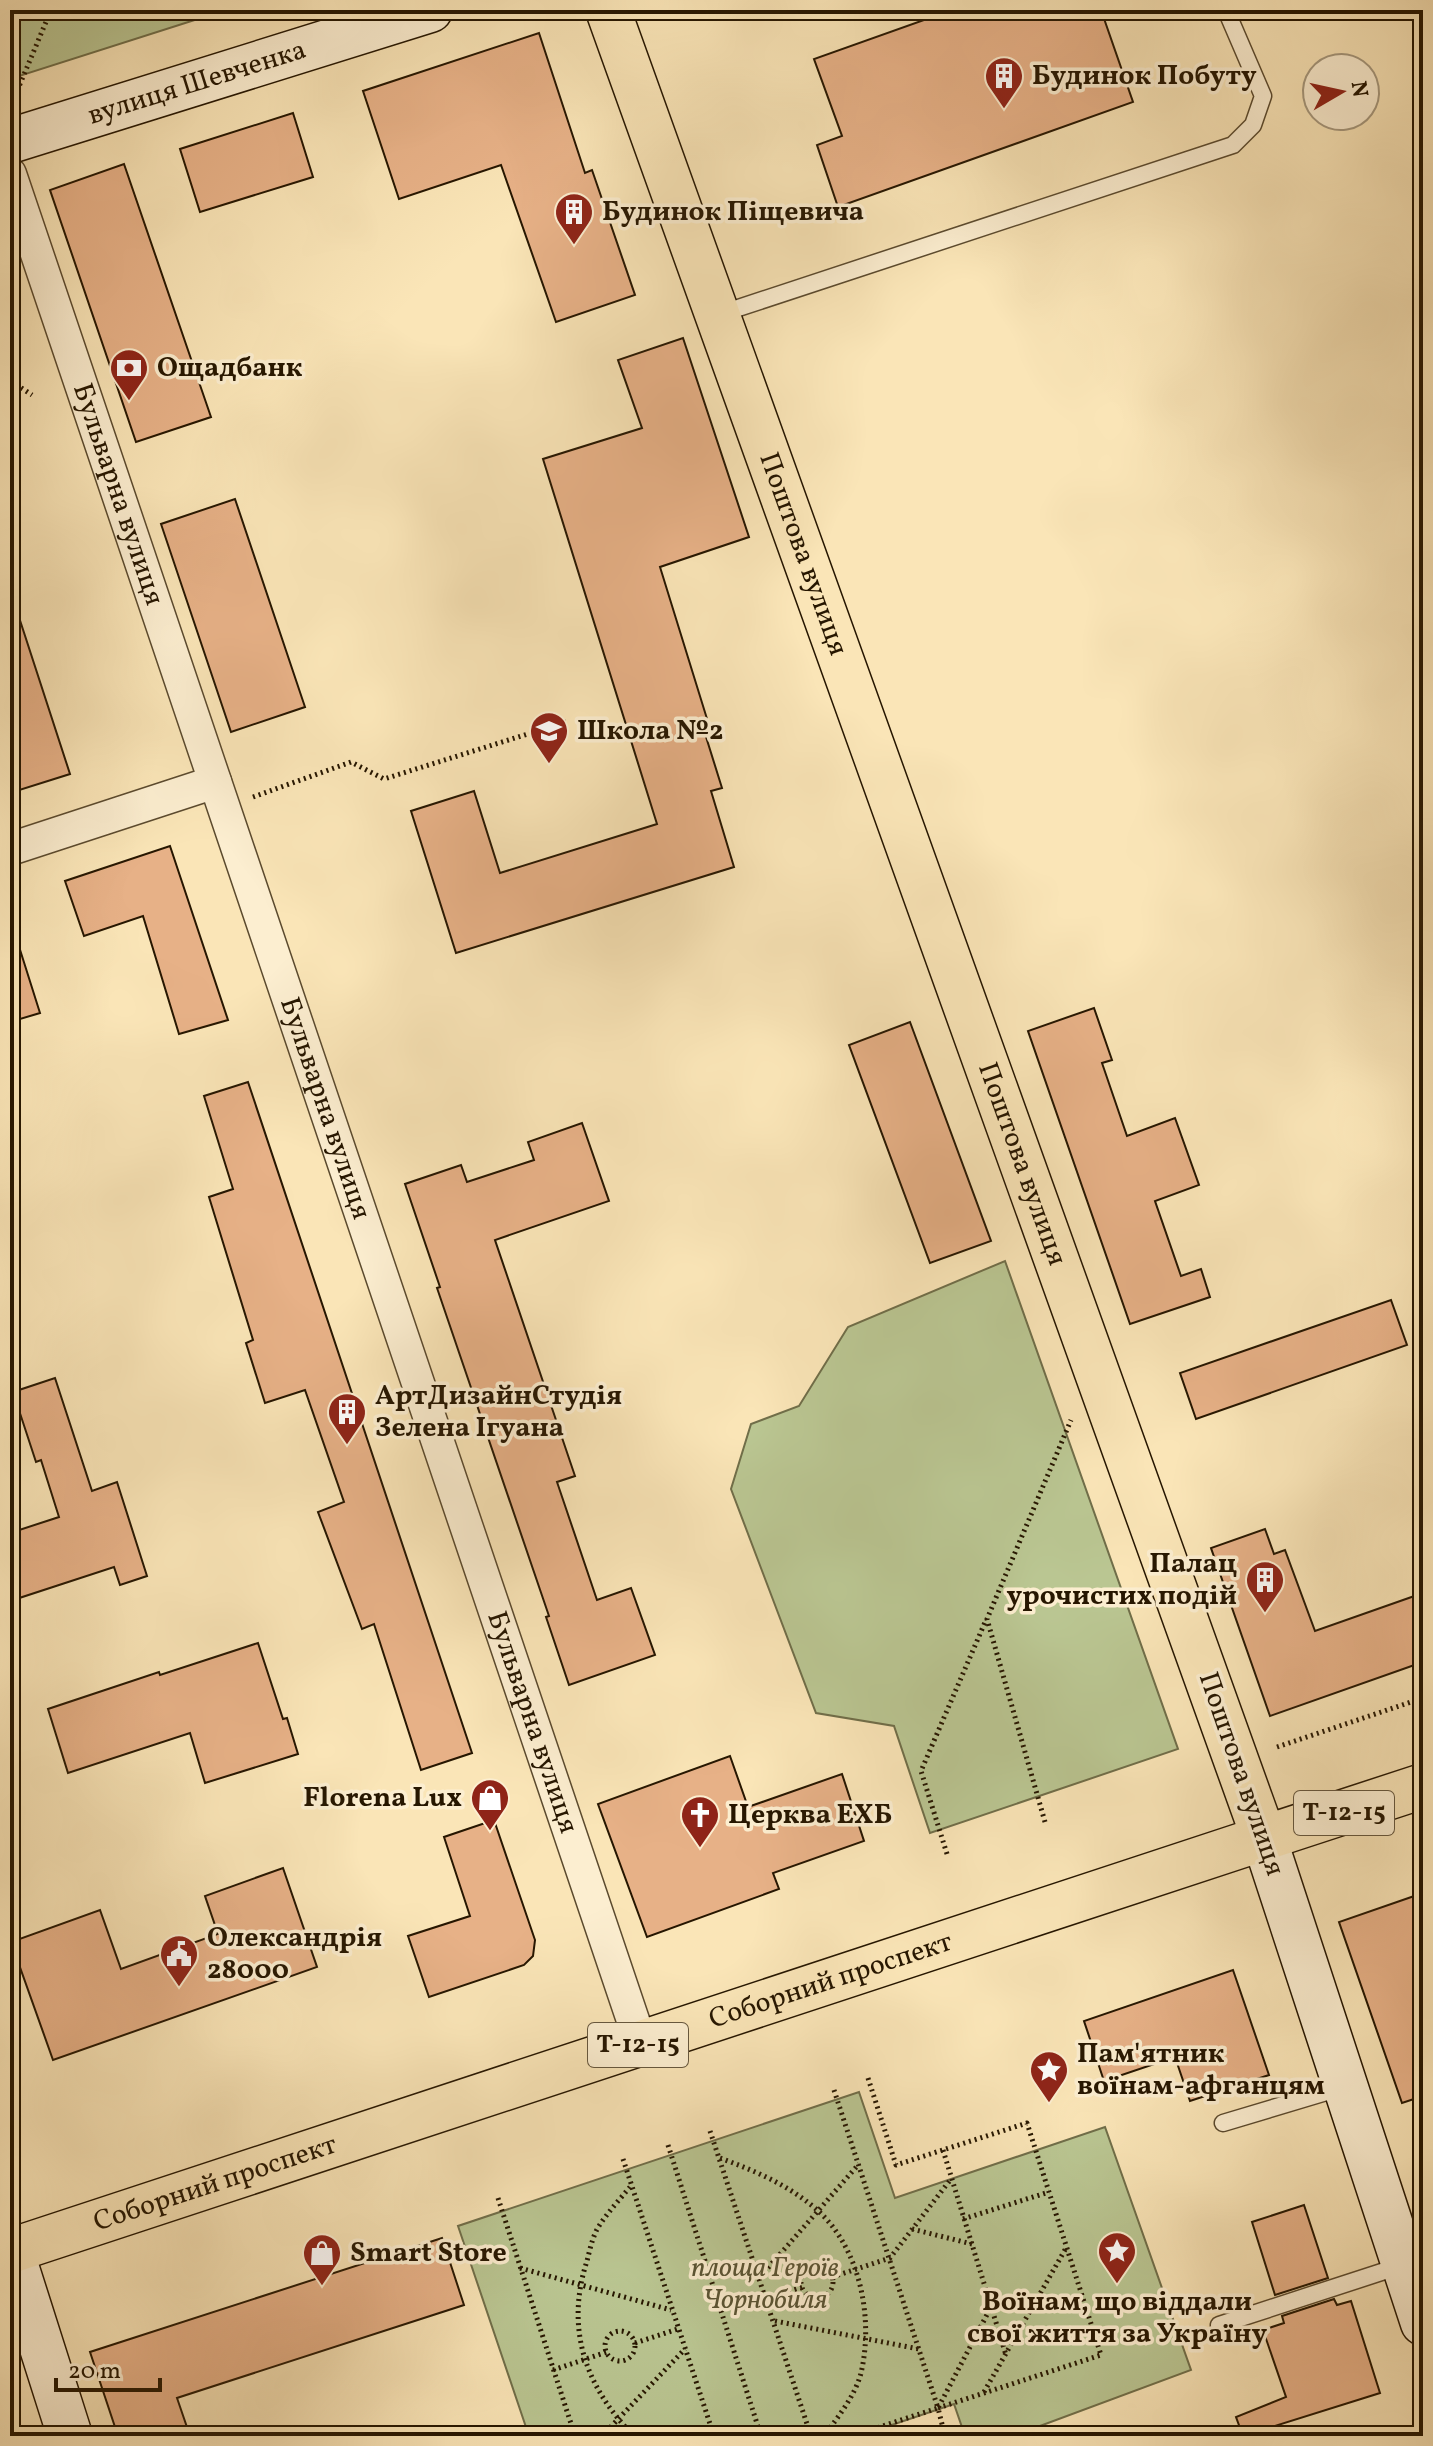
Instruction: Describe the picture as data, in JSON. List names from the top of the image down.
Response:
{
  "streets": {
    "main road": ["Поштова вулиця", "Т-12-15", "Соборний проспект"],
    "street": ["вулиця Шевченка", "Бульварна вулиця"]
  },
  "crossings": [
    ["Бульварна вулиця", "Соборний проспект"],
    ["Поштова вулиця", "Соборний проспект"]
  ],
  "parks": ["площа Героїв Чорнобиля"],
  "places": {
    "building": [
      "Будинок Побуту",
      "Будинок Піщевича",
      "АртДизайнСтудія Зелена Ігуана",
      "Палац урочистих подій"
    ],
    "bank": ["Ощадбанк"],
    "school or university": ["Школа №2"],
    "shop": ["Florena Lux", "Smart Store"],
    "church": ["Церква ЕХБ"],
    "public building": ["Олександрія 28000"],
    "place": ["Пам'ятник воїнам-афганцям", "Воїнам, що віддали свої життя за Україну"]
  },
  "scale_bar": "20 m",
  "north": "right"
}
